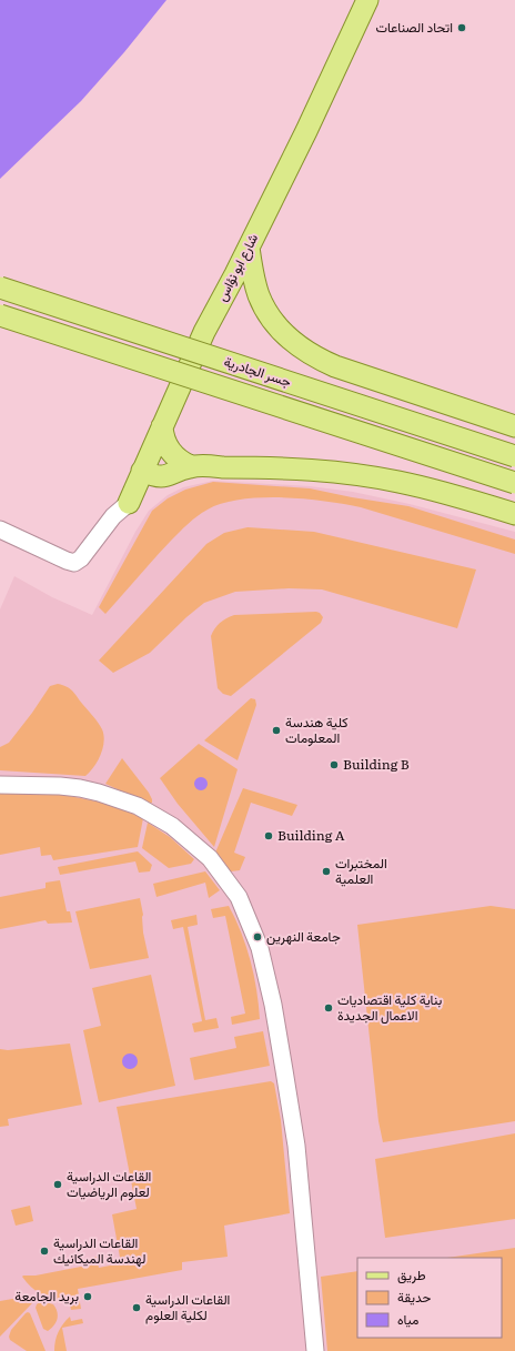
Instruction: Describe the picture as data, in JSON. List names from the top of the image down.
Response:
{
  "streets": {
    "main road": ["شارع ابو نؤاس", "جسر الجادرية"]
  },
  "places": [
    "اتحاد الصناعات",
    "كلية هندسة المعلومات",
    "Building B",
    "Building A",
    "المختبرات العلمية",
    "جامعة النهرين",
    "بناية كلية اقتصاديات الاعمال الجديدة",
    "القاعات الدراسية لعلوم الرياضيات",
    "القاعات الدراسية لهندسة الميكانيك",
    "بريد الجامعة",
    "القاعات الدراسية لكلية العلوم"
  ],
  "legend": ["طريق", "حديقة", "مياه"]
}
